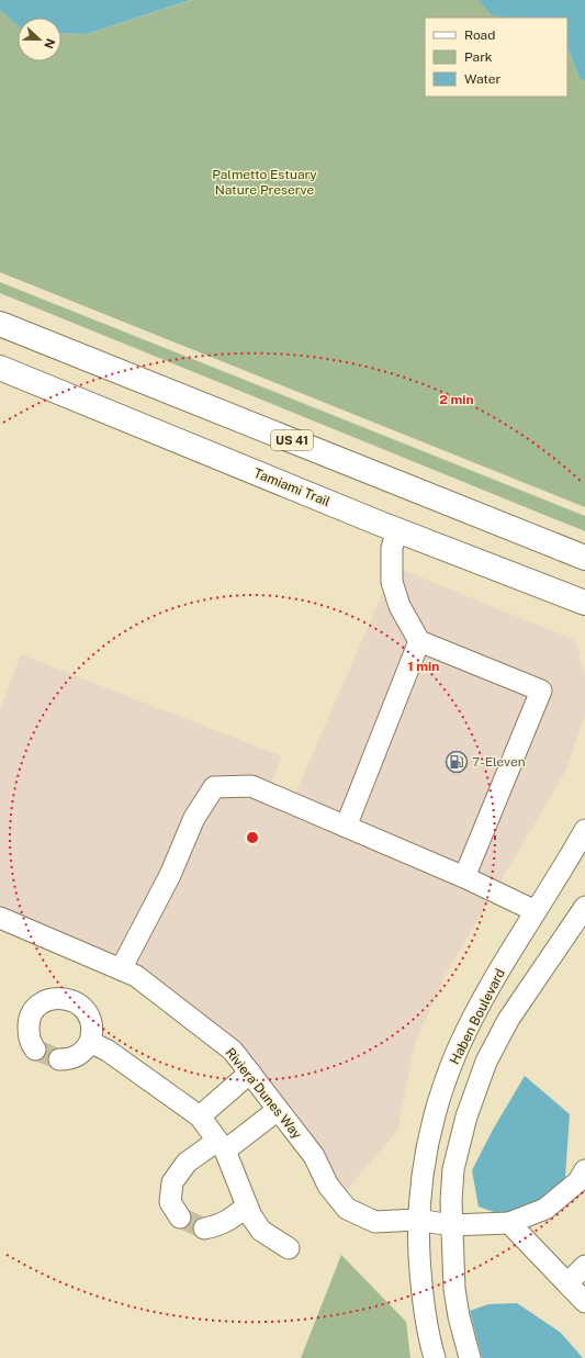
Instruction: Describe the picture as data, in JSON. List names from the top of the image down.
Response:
{
  "streets": {
    "highway": ["US 41", "Tamiami Trail"],
    "street": ["Haben Boulevard", "Riviera Dunes Way"]
  },
  "crossings": [
    ["Haben Boulevard", "Riviera Dunes Way"]
  ],
  "parks": ["Palmetto Estuary Nature Preserve"],
  "places": {
    "fuel station": ["7-Eleven"]
  },
  "legend": ["Road", "Park", "Water"],
  "north": "right",
  "rings": ["2 min", "1 min"]
}
